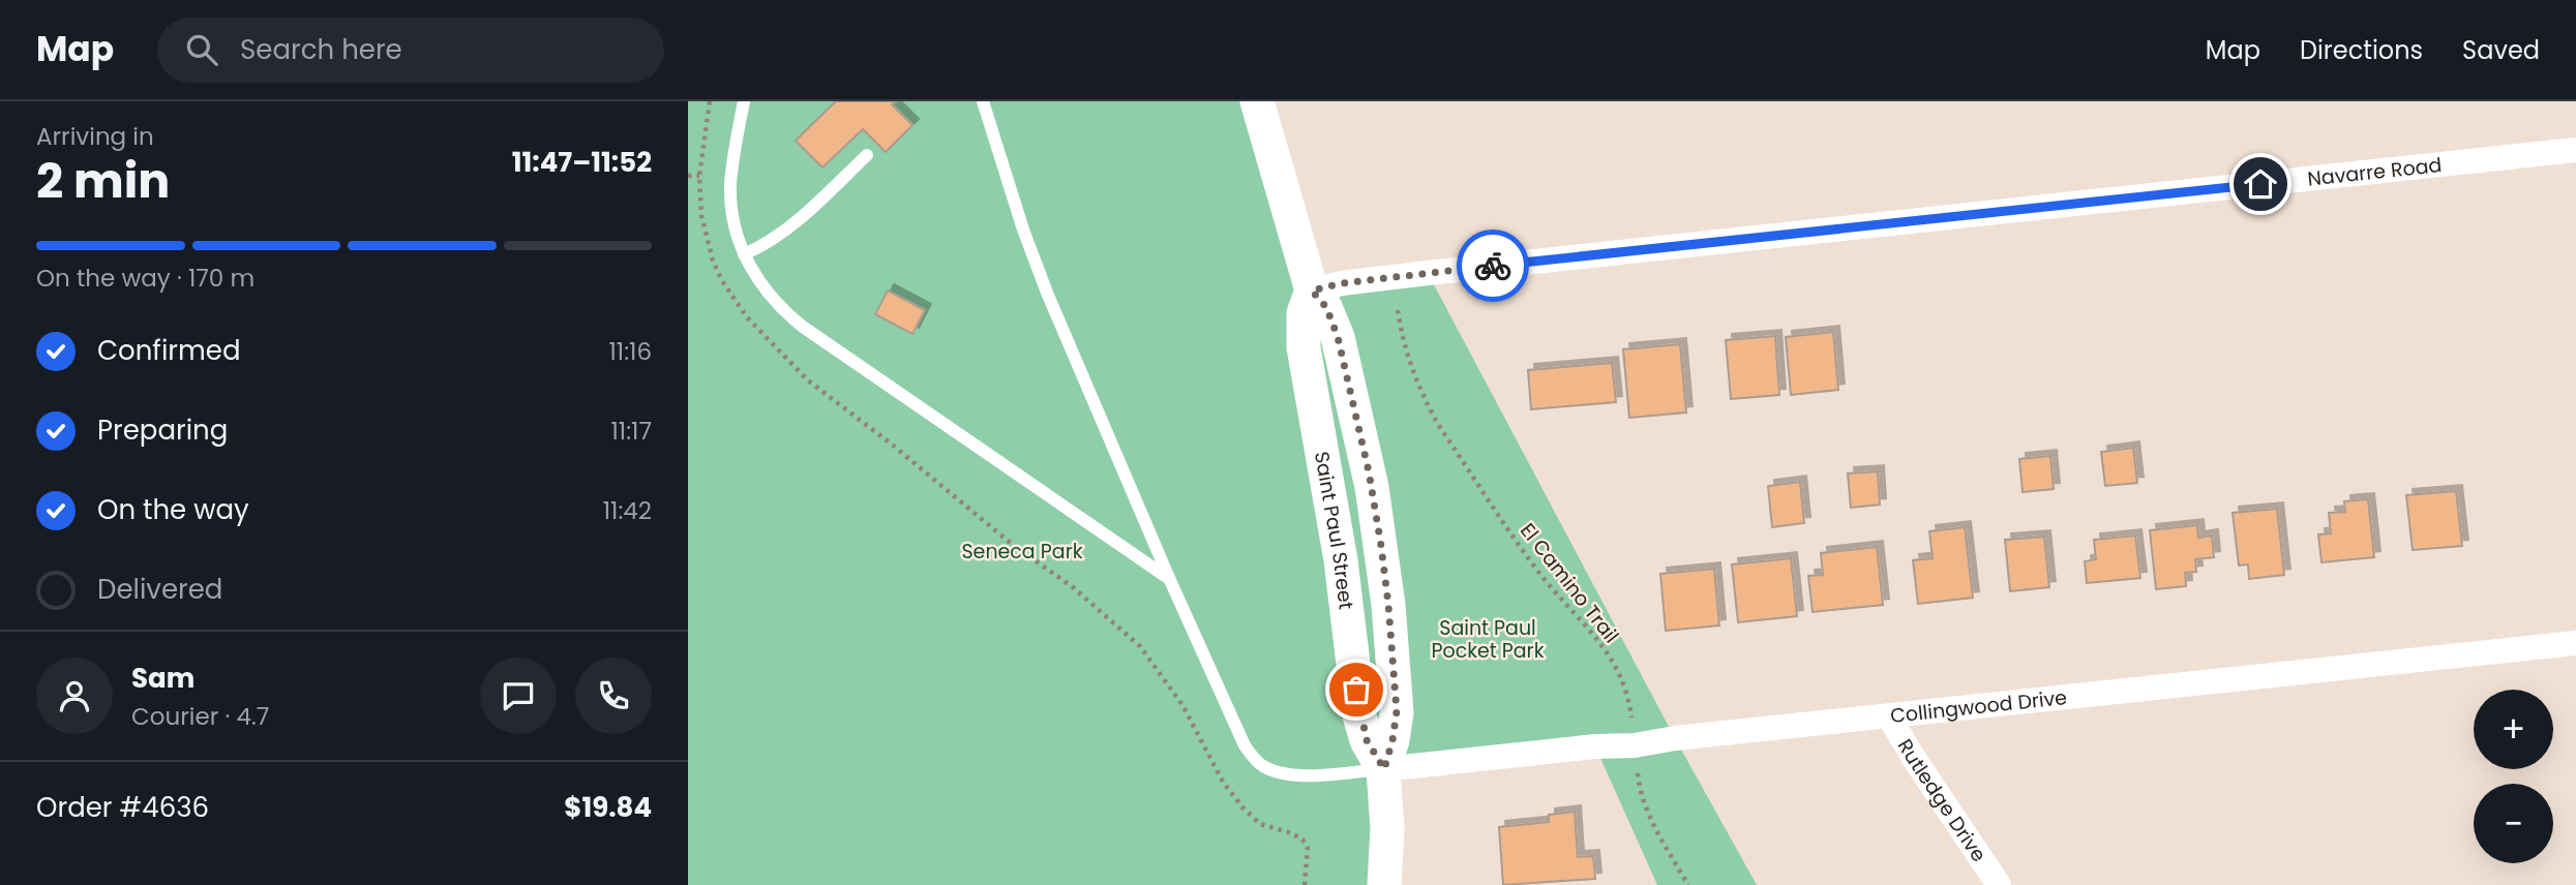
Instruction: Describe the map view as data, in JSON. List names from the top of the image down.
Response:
{
  "streets": {
    "main road": ["Saint Paul Street"],
    "street": ["Navarre Road", "Collingwood Drive", "Rutledge Drive"],
    "path": ["El Camino Trail"]
  },
  "crossings": [
    ["Navarre Road", "Saint Paul Street"],
    ["Saint Paul Street", "Collingwood Drive"],
    ["El Camino Trail", "Collingwood Drive"],
    ["Collingwood Drive", "Rutledge Drive"]
  ],
  "parks": ["Seneca Park", "Saint Paul Pocket Park"],
  "page": {
    "header": "Map",
    "search": "Search here",
    "nav": ["Map", "Directions", "Saved"],
    "heading": ["2 min", "Arriving in", "11:47–11:52"],
    "panel": [
      "Sam",
      "Courier · 4.7",
      "Order #4636",
      "$19.84"
    ],
    "bar": "On the way · 170 m",
    "list": [
      ["Confirmed", "11:16"],
      ["Preparing", "11:17"],
      ["On the way", "11:42"],
      "Delivered"
    ],
    "map_buttons": ["+", "−"]
  }
}
